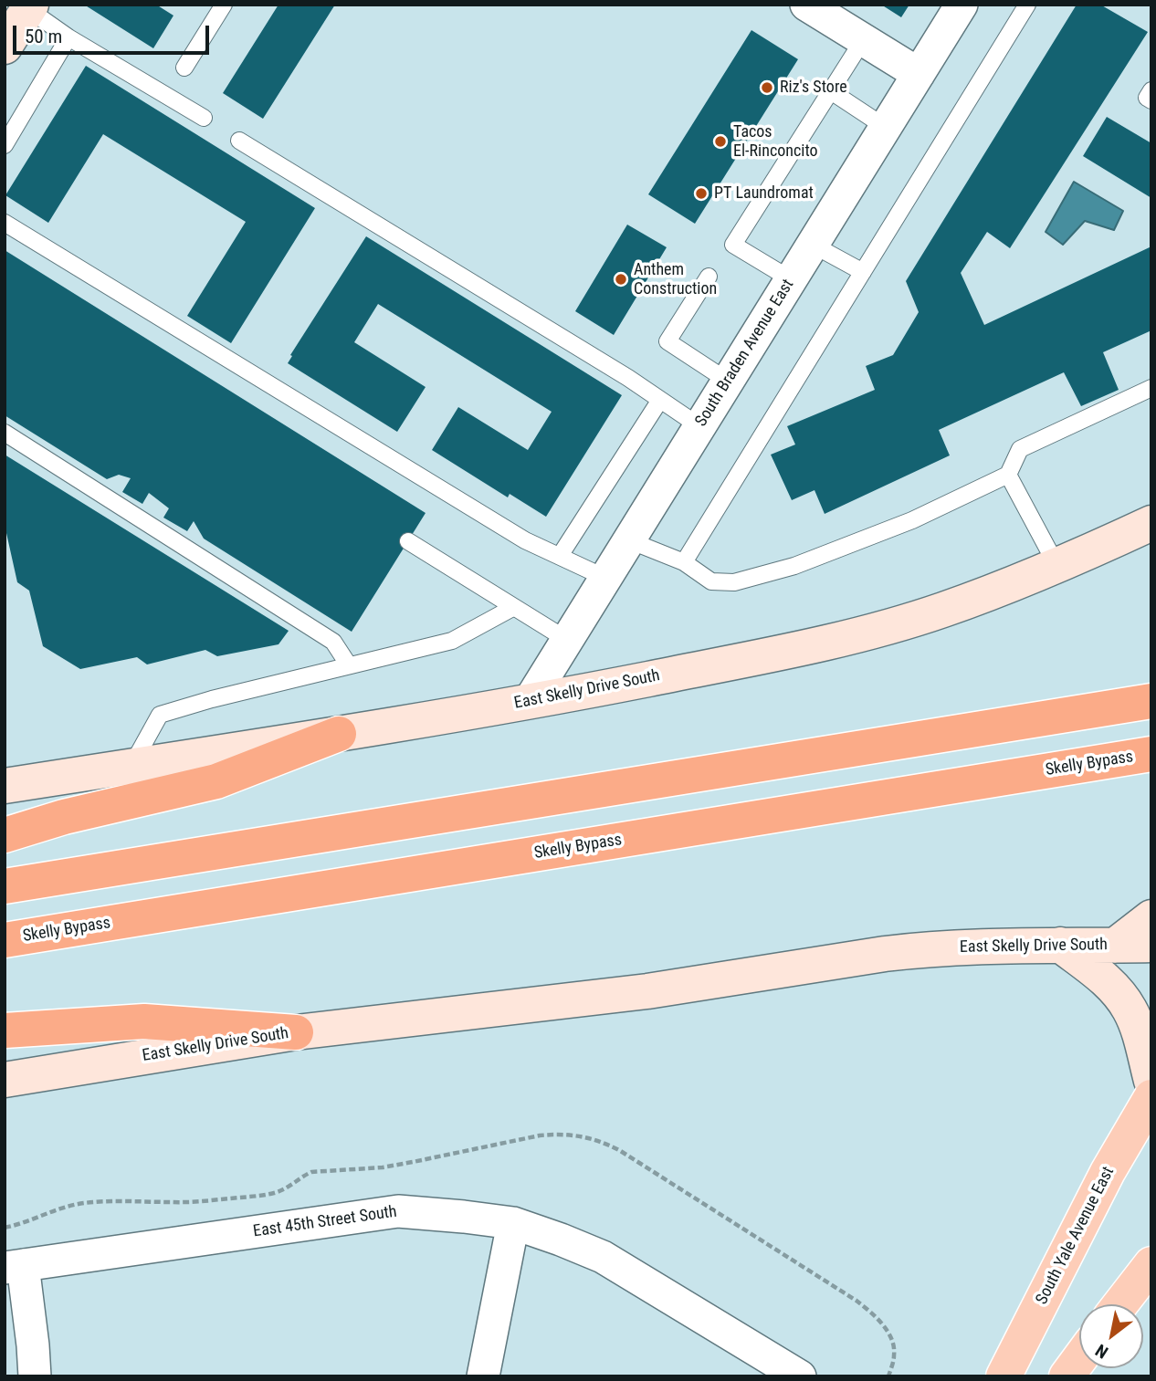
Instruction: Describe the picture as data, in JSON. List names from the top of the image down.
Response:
{
  "streets": {
    "highway": ["Skelly Bypass"],
    "main road": ["East Skelly Drive South", "South Yale Avenue East"],
    "street": ["South Braden Avenue East", "East 45th Street South"]
  },
  "crossings": [
    ["South Braden Avenue East", "East Skelly Drive South"]
  ],
  "places": [
    "Riz's Store",
    "Tacos El-Rinconcito",
    "PT Laundromat",
    "Anthem Construction"
  ],
  "scale_bar": "50 m",
  "north": "bottom left"
}
